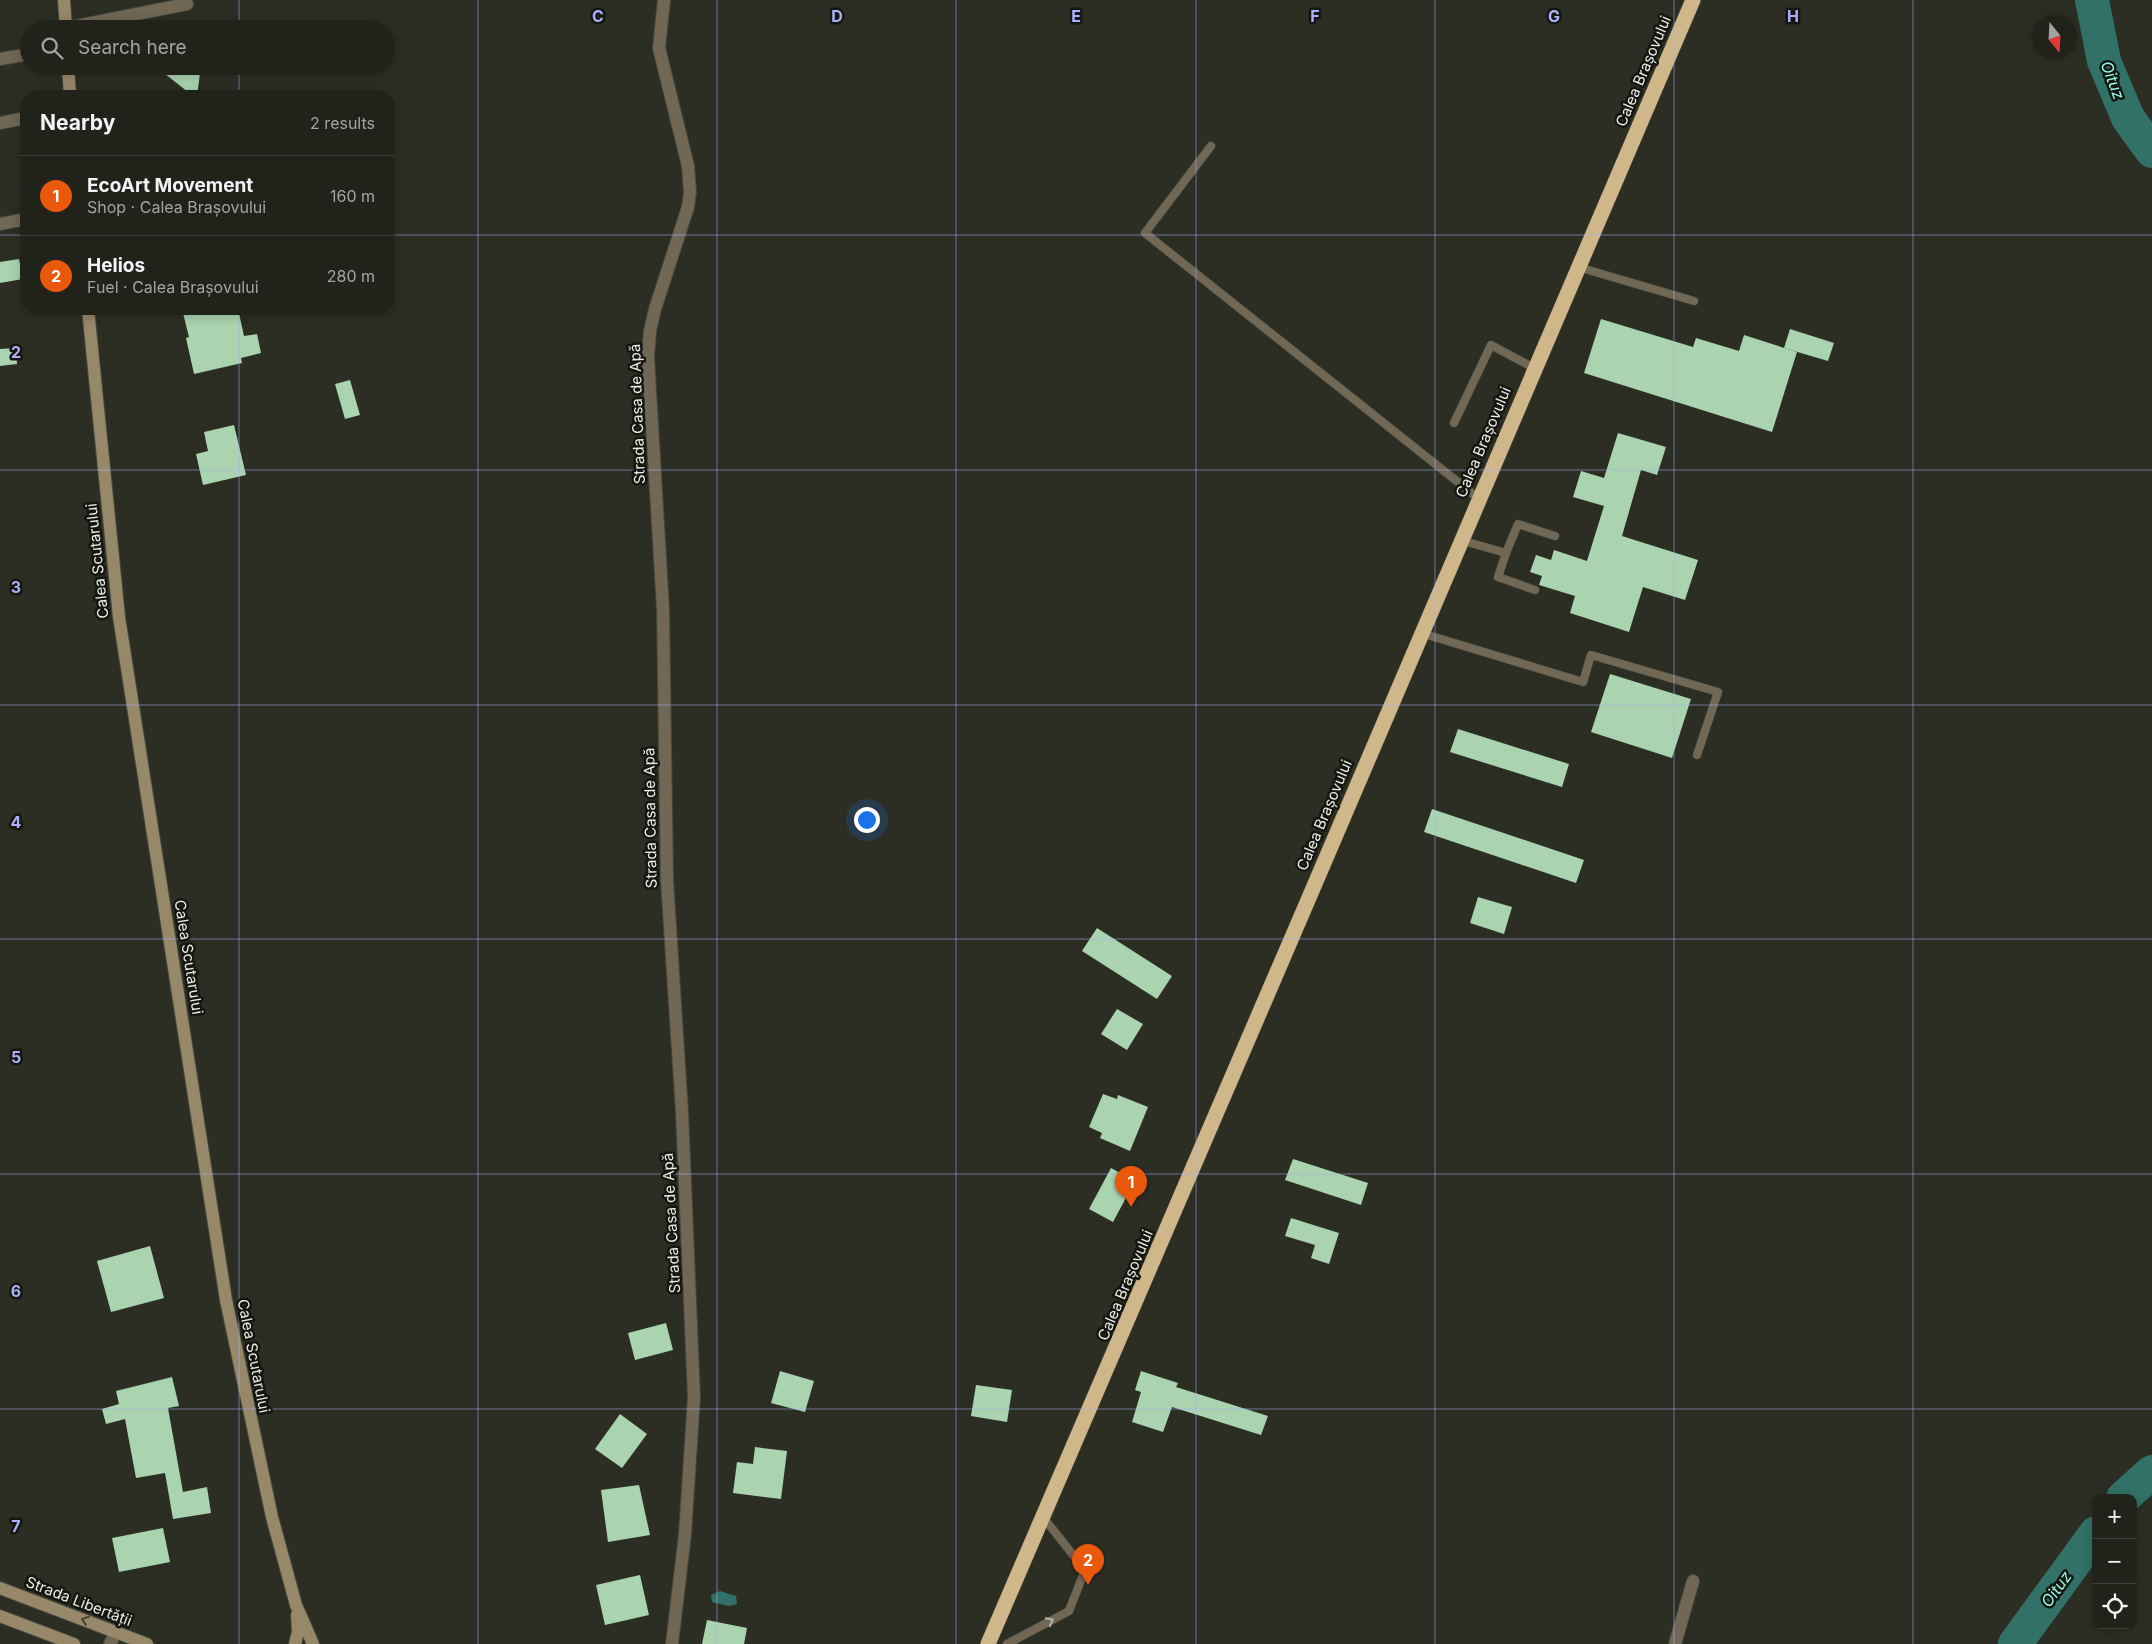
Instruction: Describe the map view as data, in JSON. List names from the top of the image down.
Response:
{
  "streets": {
    "highway": ["Calea Brașovului"],
    "main road": ["Calea Scutarului", "Strada Libertății"],
    "street": ["Strada Casa de Apă"]
  },
  "water": ["Oituz"],
  "north": "bottom",
  "page": {
    "search": "Search here",
    "heading": ["Nearby", "2 results"],
    "list": [
      {
        "mark": "1",
        "name": "EcoArt Movement",
        "note": "Shop · Calea Brașovului",
        "value": "160 m"
      },
      {
        "mark": "2",
        "name": "Helios",
        "note": "Fuel · Calea Brașovului",
        "value": "280 m"
      }
    ],
    "pins": ["1", "2"],
    "map_buttons": ["+", "−"]
  },
  "grid": {
    "columns": [
      "C",
      "D",
      "E",
      "F",
      "G",
      "H"
    ],
    "rows": [
      "2",
      "3",
      "4",
      "5",
      "6",
      "7"
    ]
  }
}
